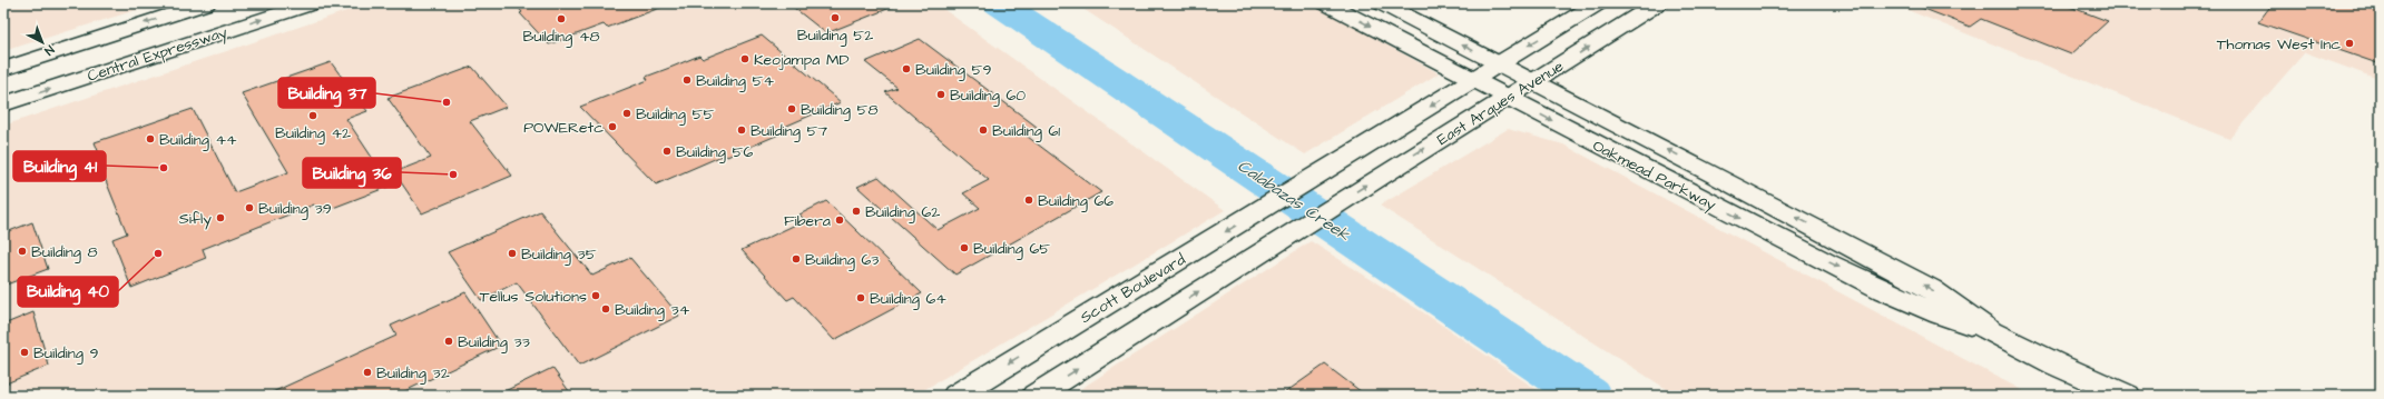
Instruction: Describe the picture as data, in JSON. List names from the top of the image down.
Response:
{
  "streets": {
    "main road": [
      "Central Expressway",
      "East Arques Avenue",
      "Oakmead Parkway",
      "Scott Boulevard"
    ]
  },
  "crossings": [
    ["East Arques Avenue", "Oakmead Parkway"],
    ["Oakmead Parkway", "Scott Boulevard"]
  ],
  "one_way": ["East Arques Avenue", "Scott Boulevard"],
  "water": ["Calabazas Creek"],
  "places": [
    "Building 52",
    "Building 48",
    "Thomas West Inc",
    "Keojampa MD",
    "Building 59",
    "Building 54",
    "Building 60",
    "Building 37",
    "Building 58",
    "Building 55",
    "Building 42",
    "POWERetc",
    "Building 57",
    "Building 61",
    "Building 44",
    "Building 56",
    "Building 41",
    "Building 36",
    "Building 66",
    "Building 39",
    "Building 62",
    "Sifly",
    "Fibera",
    "Building 65",
    "Building 8",
    "Building 40",
    "Building 35",
    "Building 63",
    "Tellus Solutions",
    "Building 64",
    "Building 34",
    "Building 33",
    "Building 9",
    "Building 32"
  ],
  "north": "bottom right"
}
